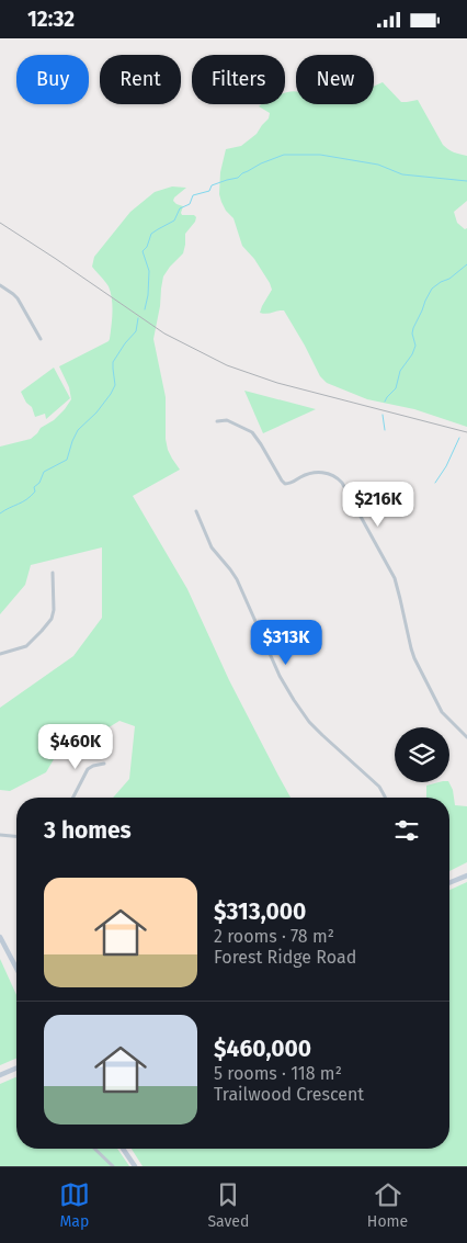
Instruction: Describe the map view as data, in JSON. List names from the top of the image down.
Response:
{
  "page": {
    "status": "12:32",
    "chip": [
      "Buy",
      "Rent",
      "Filters",
      "New"
    ],
    "price": ["$216K", "$313K", "$460K"],
    "heading": "3 homes",
    "list": [
      {
        "name": "$313,000",
        "note": "2 rooms · 78 m² · Forest Ridge Road"
      },
      {
        "name": "$460,000",
        "note": "5 rooms · 118 m² · Trailwood Crescent"
      }
    ],
    "tabs": ["Map", "Saved", "Home"]
  }
}
